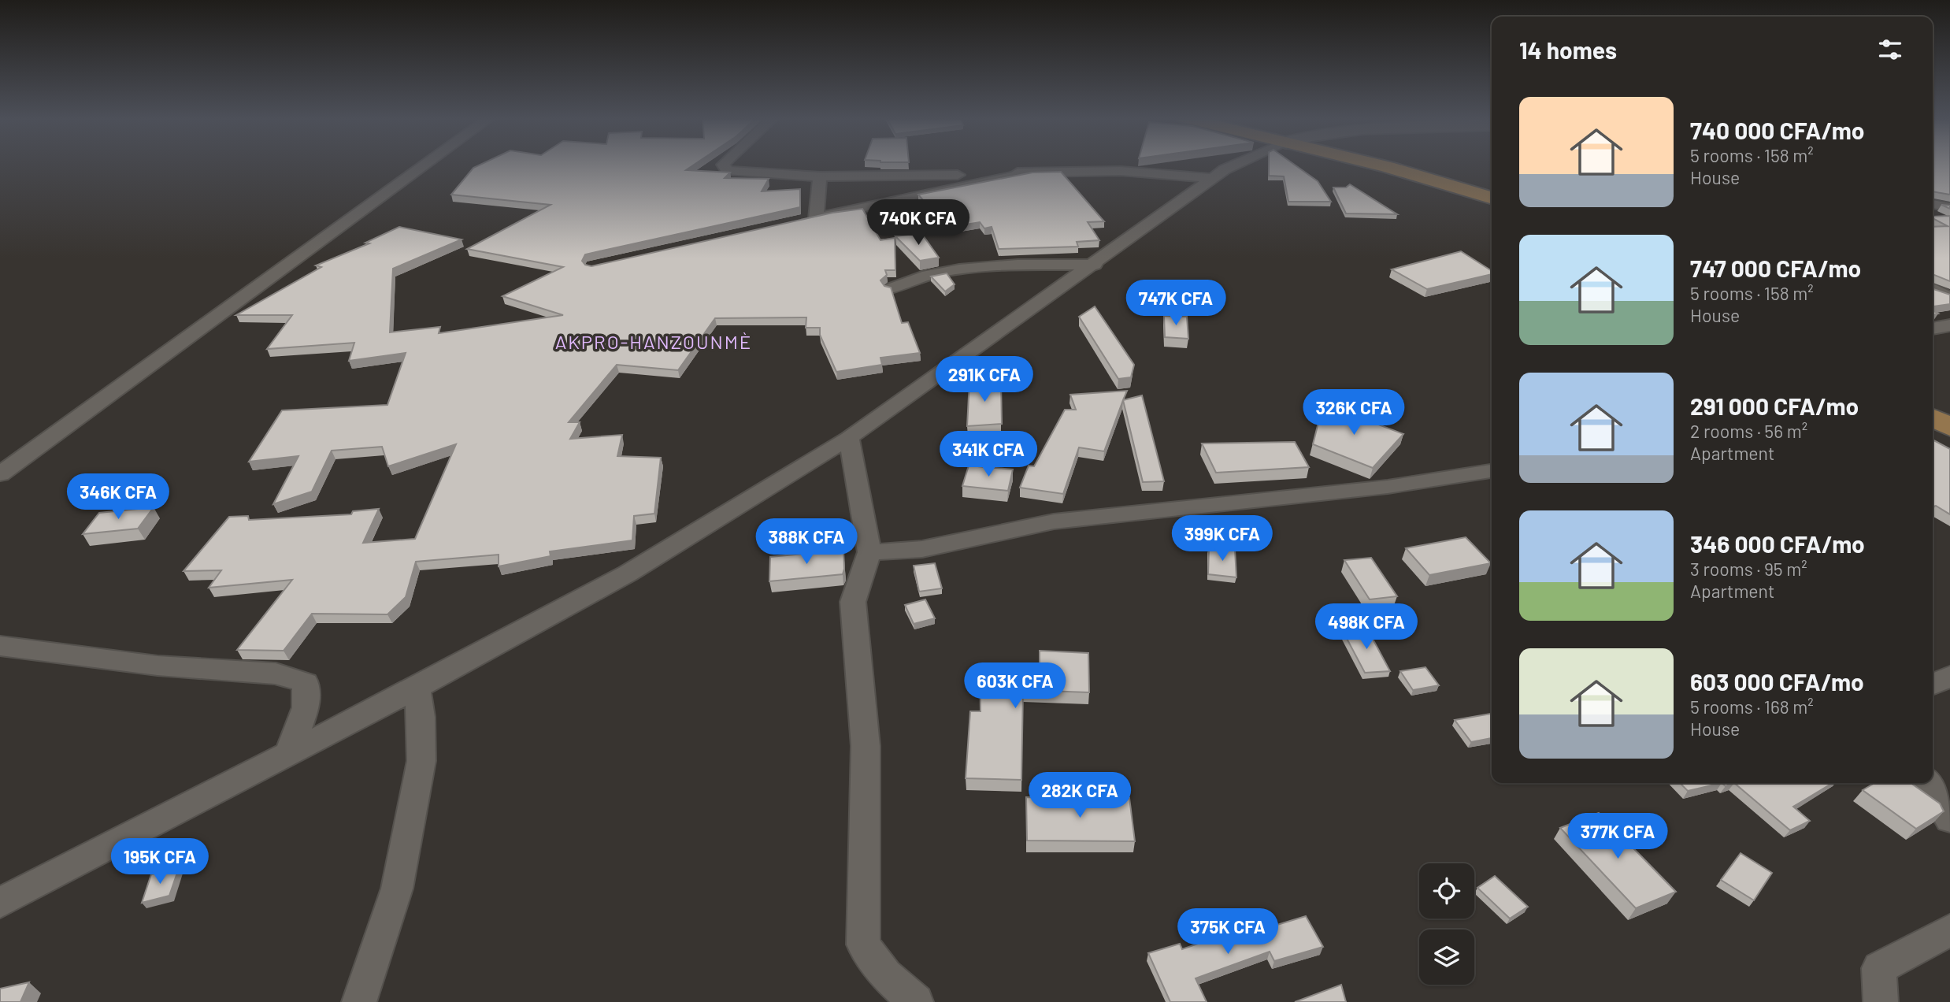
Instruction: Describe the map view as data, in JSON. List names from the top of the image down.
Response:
{
  "districts": ["AKPRO-HANZOUNMÈ"],
  "page": {
    "heading": "14 homes",
    "list": [
      {
        "name": "740 000 CFA/mo",
        "note": "5 rooms · 158 m² · House"
      },
      {
        "name": "747 000 CFA/mo",
        "note": "5 rooms · 158 m² · House"
      },
      {
        "name": "291 000 CFA/mo",
        "note": "2 rooms · 56 m² · Apartment"
      },
      {
        "name": "346 000 CFA/mo",
        "note": "3 rooms · 95 m² · Apartment"
      },
      {
        "name": "603 000 CFA/mo",
        "note": "5 rooms · 168 m² · House"
      }
    ],
    "price": [
      "740K CFA",
      "747K CFA",
      "291K CFA",
      "326K CFA",
      "341K CFA",
      "346K CFA",
      "399K CFA",
      "388K CFA",
      "498K CFA",
      "603K CFA",
      "282K CFA",
      "377K CFA",
      "195K CFA",
      "375K CFA"
    ]
  }
}
